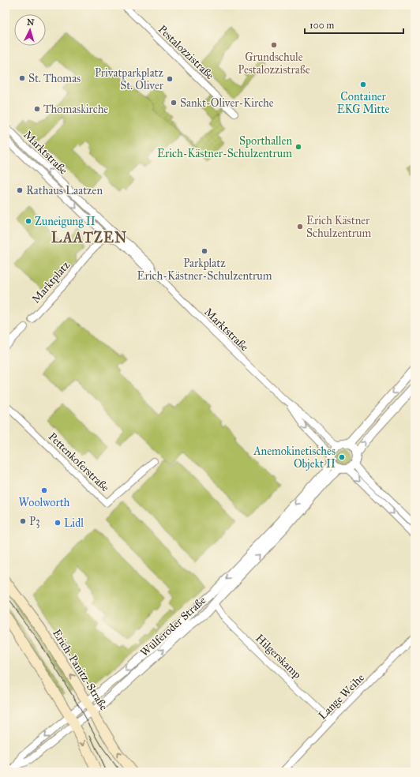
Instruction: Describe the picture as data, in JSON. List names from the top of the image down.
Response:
{
  "streets": {
    "main road": ["Erich-Panitz-Straße"],
    "street": [
      "Pestalozzistraße",
      "Marktstraße",
      "Marktplatz",
      "Pettenkoferstraße",
      "Wülferoder Straße",
      "Hilgerskamp",
      "Lange Weihe"
    ]
  },
  "crossings": [
    ["Marktstraße", "Marktplatz"],
    ["Marktstraße", "Wülferoder Straße"],
    ["Wülferoder Straße", "Hilgerskamp"],
    ["Wülferoder Straße", "Erich-Panitz-Straße"],
    ["Hilgerskamp", "Lange Weihe"]
  ],
  "districts": ["LAATZEN"],
  "places": [
    "Grundschule Pestalozzistraße",
    "St. Thomas",
    "Privatparkplatz St. Oliver",
    "Container EKG Mitte",
    "Sankt-Oliver-Kirche",
    "Thomaskirche",
    "Sporthallen Erich-Kästner-Schulzentrum",
    "Rathaus Laatzen",
    "Zuneigung II",
    "Erich Kästner Schulzentrum",
    "Parkplatz Erich-Kästner-Schulzentrum",
    "Anemokinetisches Objekt II",
    "Woolworth",
    "P3",
    "Lidl"
  ],
  "scale_bar": "100 m",
  "north": "top"
}
